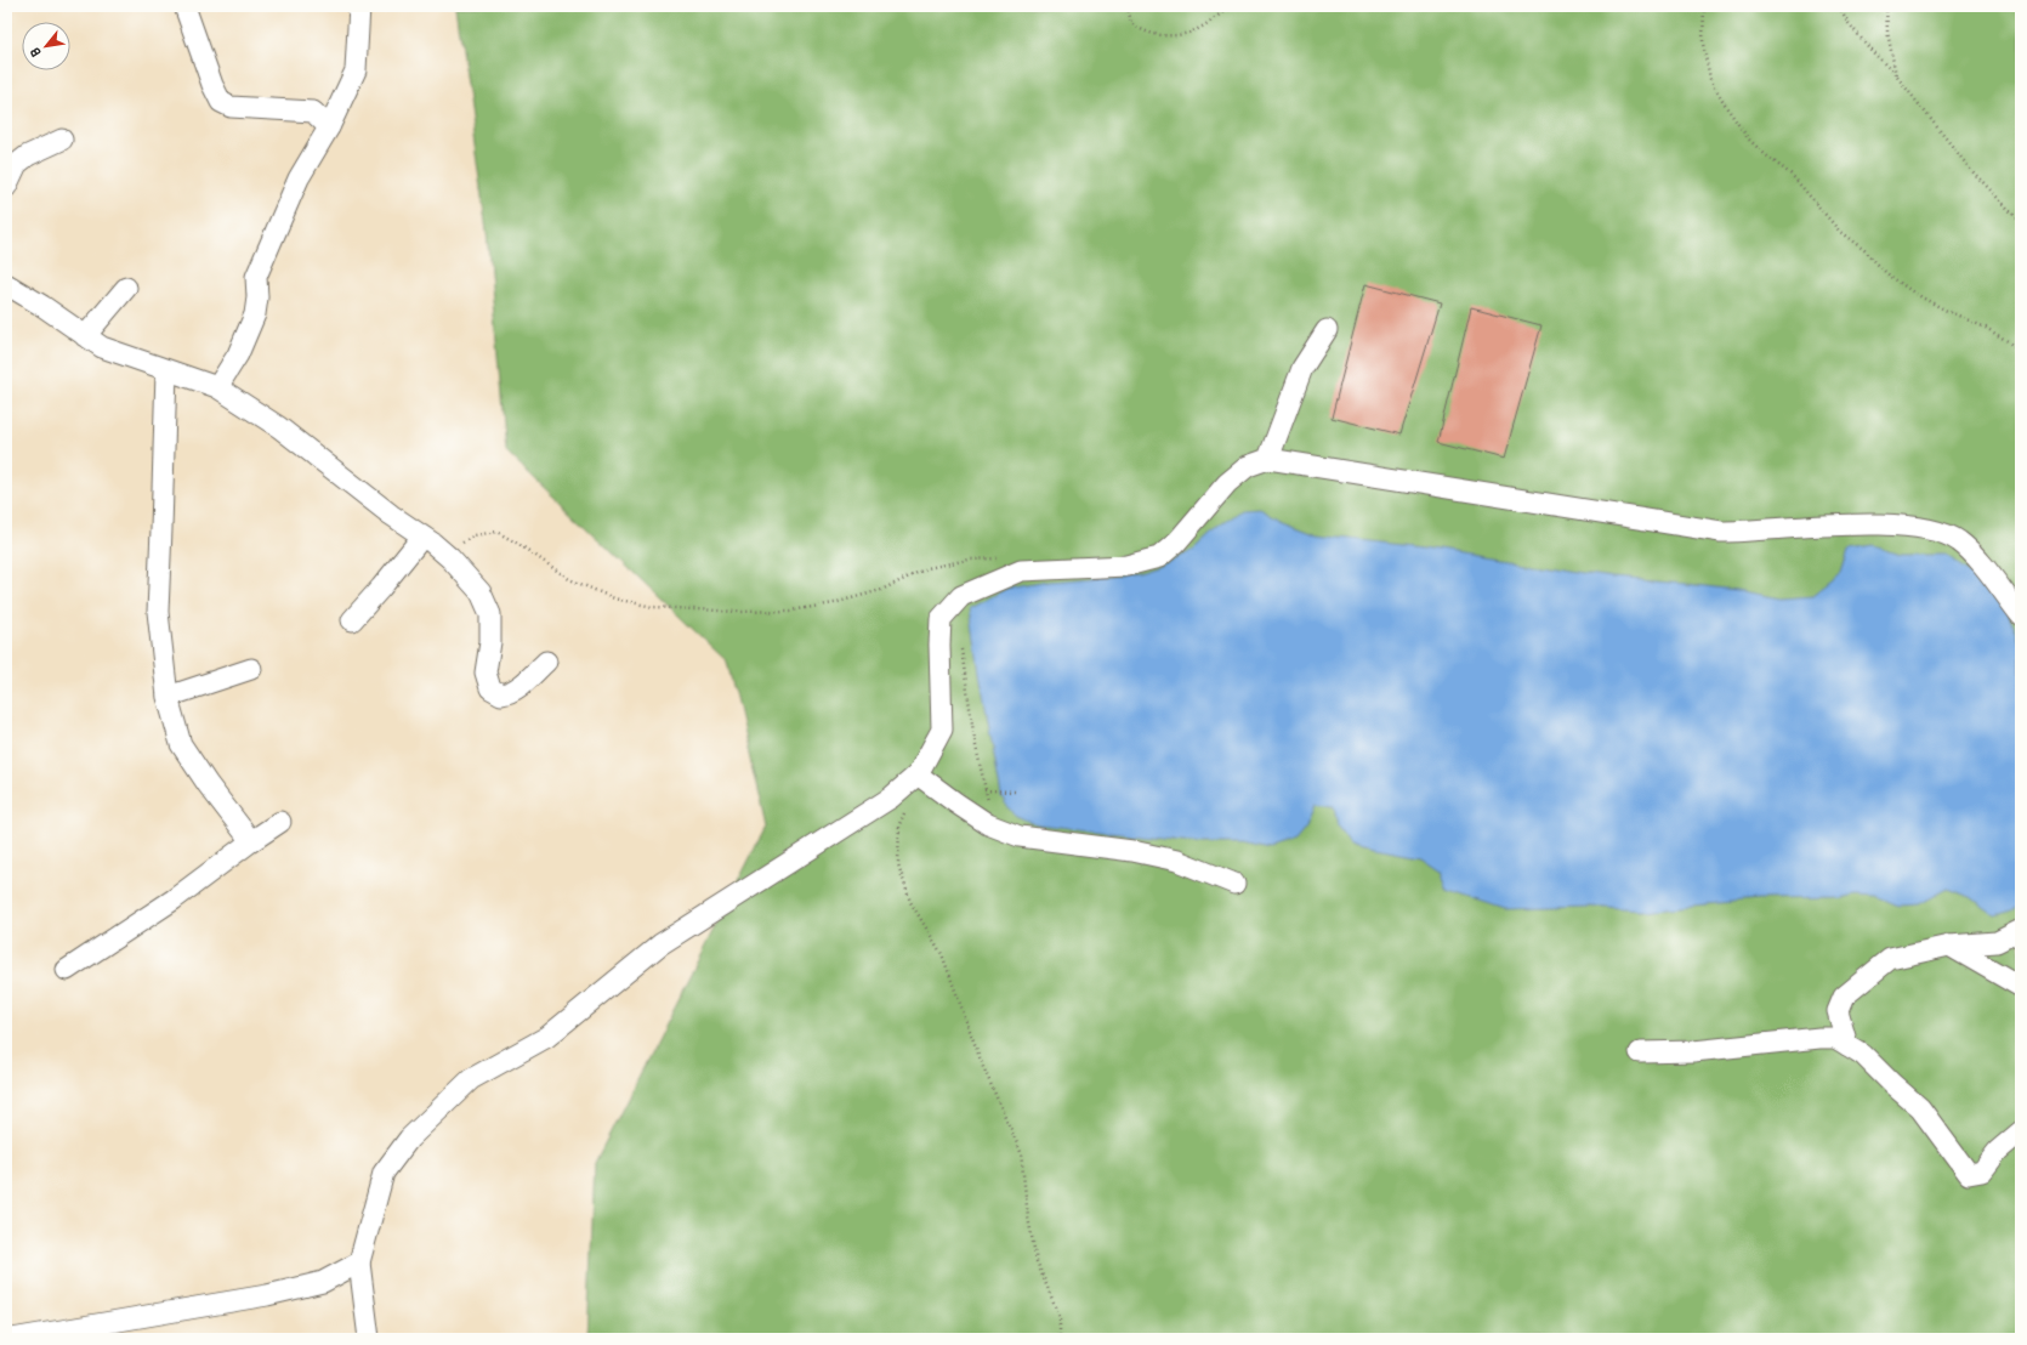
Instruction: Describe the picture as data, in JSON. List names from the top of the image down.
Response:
{
  "north": "bottom left"
}
